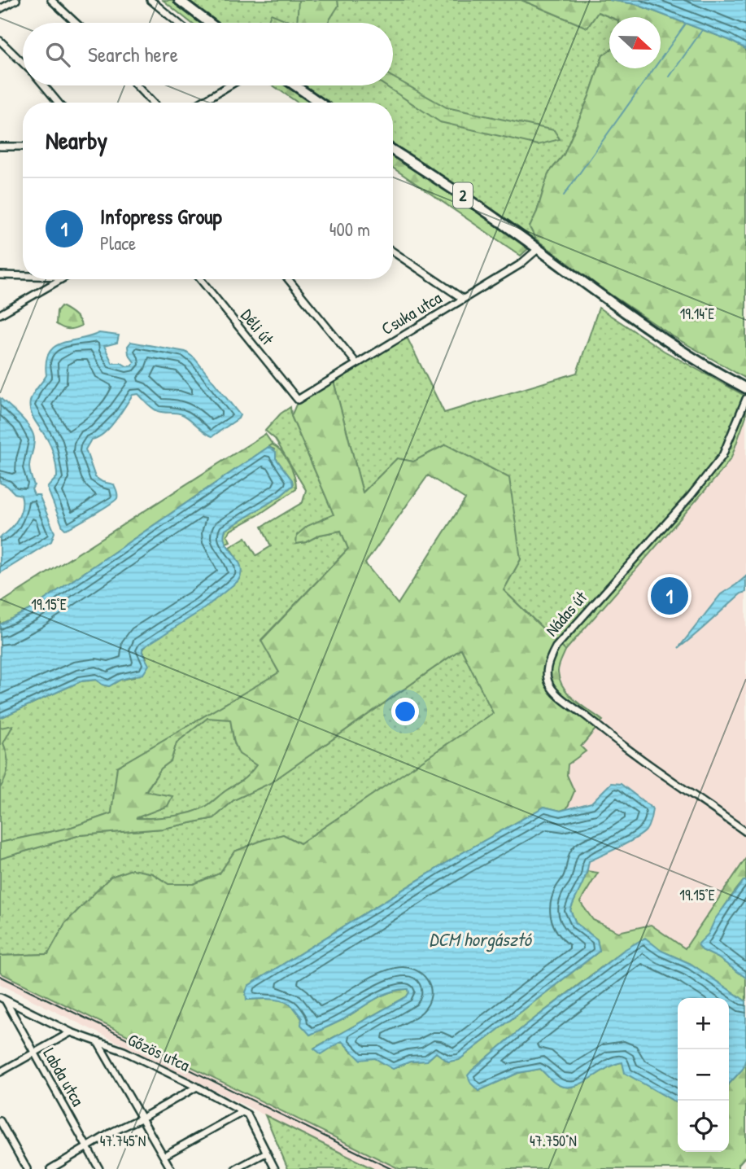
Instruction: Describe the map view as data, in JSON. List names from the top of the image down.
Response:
{
  "streets": {
    "main road": ["2"],
    "street": [
      "Csuka utca",
      "Déli út",
      "Nádas út",
      "Gőzös utca",
      "Labda utca"
    ]
  },
  "crossings": [
    ["2", "Csuka utca"],
    ["Csuka utca", "Déli út"],
    ["Gőzös utca", "Labda utca"]
  ],
  "water": ["DCM horgásztó"],
  "north": "right",
  "page": {
    "search": "Search here",
    "heading": "Nearby",
    "list": [
      {
        "mark": "1",
        "name": "Infopress Group",
        "note": "Place",
        "value": "400 m"
      }
    ],
    "pins": "1",
    "map_buttons": ["+", "−"]
  },
  "coordinates": [
    "19.14°E",
    "19.15°E",
    "47.745°N",
    "47.750°N"
  ]
}
